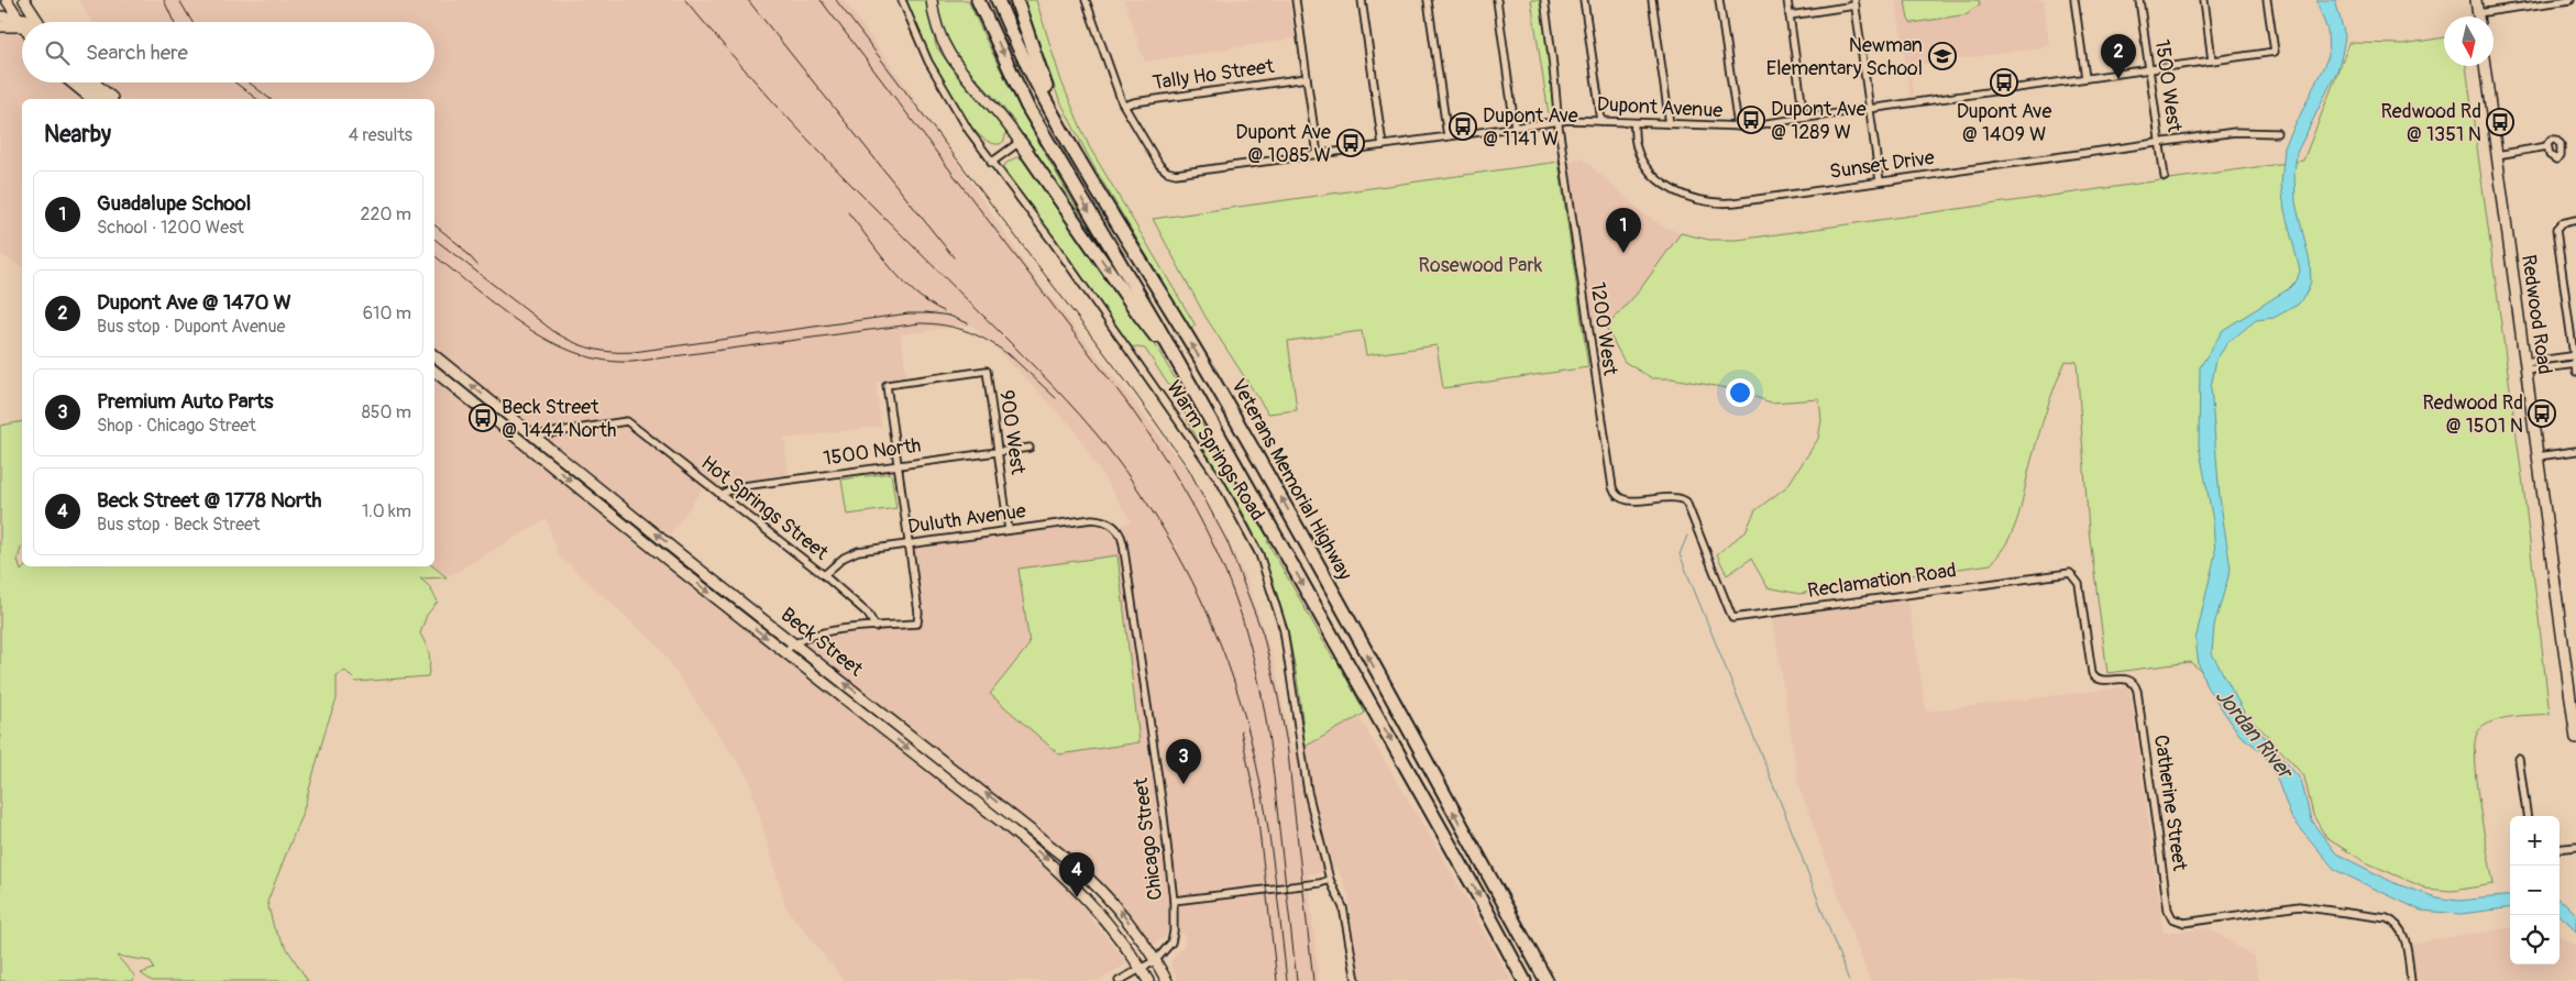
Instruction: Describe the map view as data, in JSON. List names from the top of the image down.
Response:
{
  "streets": {
    "highway": ["Veterans Memorial Highway"],
    "main road": ["Redwood Road", "Beck Street"],
    "street": [
      "Tally Ho Street",
      "1500 West",
      "Dupont Avenue",
      "Sunset Drive",
      "1200 West",
      "900 West",
      "Warm Springs Road",
      "1500 North",
      "Hot Springs Street",
      "Duluth Avenue",
      "Reclamation Road",
      "Catherine Street",
      "Chicago Street"
    ]
  },
  "crossings": [
    ["Tally Ho Street", "Dupont Avenue"],
    ["1500 West", "Dupont Avenue"],
    ["1500 West", "Sunset Drive"],
    ["Dupont Avenue", "Sunset Drive"],
    ["Dupont Avenue", "1200 West"],
    ["1200 West", "Reclamation Road"],
    ["900 West", "1500 North"],
    ["900 West", "Duluth Avenue"],
    ["1500 North", "Hot Springs Street"],
    ["Hot Springs Street", "Duluth Avenue"],
    ["Hot Springs Street", "Beck Street"],
    ["Duluth Avenue", "Chicago Street"],
    ["Reclamation Road", "Catherine Street"],
    ["Beck Street", "Chicago Street"]
  ],
  "water": ["Jordan River"],
  "parks": ["Rosewood Park"],
  "places": {
    "school or university": ["Newman Elementary School"],
    "bus stop": [
      "Dupont Ave @ 1409 W",
      "Dupont Ave @ 1289 W",
      "Redwood Rd @ 1351 N",
      "Dupont Ave @ 1141 W",
      "Dupont Ave @ 1085 W",
      "Redwood Rd @ 1501 N",
      "Beck Street @ 1444 North"
    ]
  },
  "north": "bottom",
  "page": {
    "search": "Search here",
    "pins": [
      "2",
      "1",
      "3",
      "4"
    ],
    "heading": ["Nearby", "4 results"],
    "list": [
      {
        "mark": "1",
        "name": "Guadalupe School",
        "note": "School · 1200 West",
        "value": "220 m"
      },
      {
        "mark": "2",
        "name": "Dupont Ave @ 1470 W",
        "note": "Bus stop · Dupont Avenue",
        "value": "610 m"
      },
      {
        "mark": "3",
        "name": "Premium Auto Parts",
        "note": "Shop · Chicago Street",
        "value": "850 m"
      },
      {
        "mark": "4",
        "name": "Beck Street @ 1778 North",
        "note": "Bus stop · Beck Street",
        "value": "1.0 km"
      }
    ],
    "map_buttons": ["+", "−"]
  }
}
